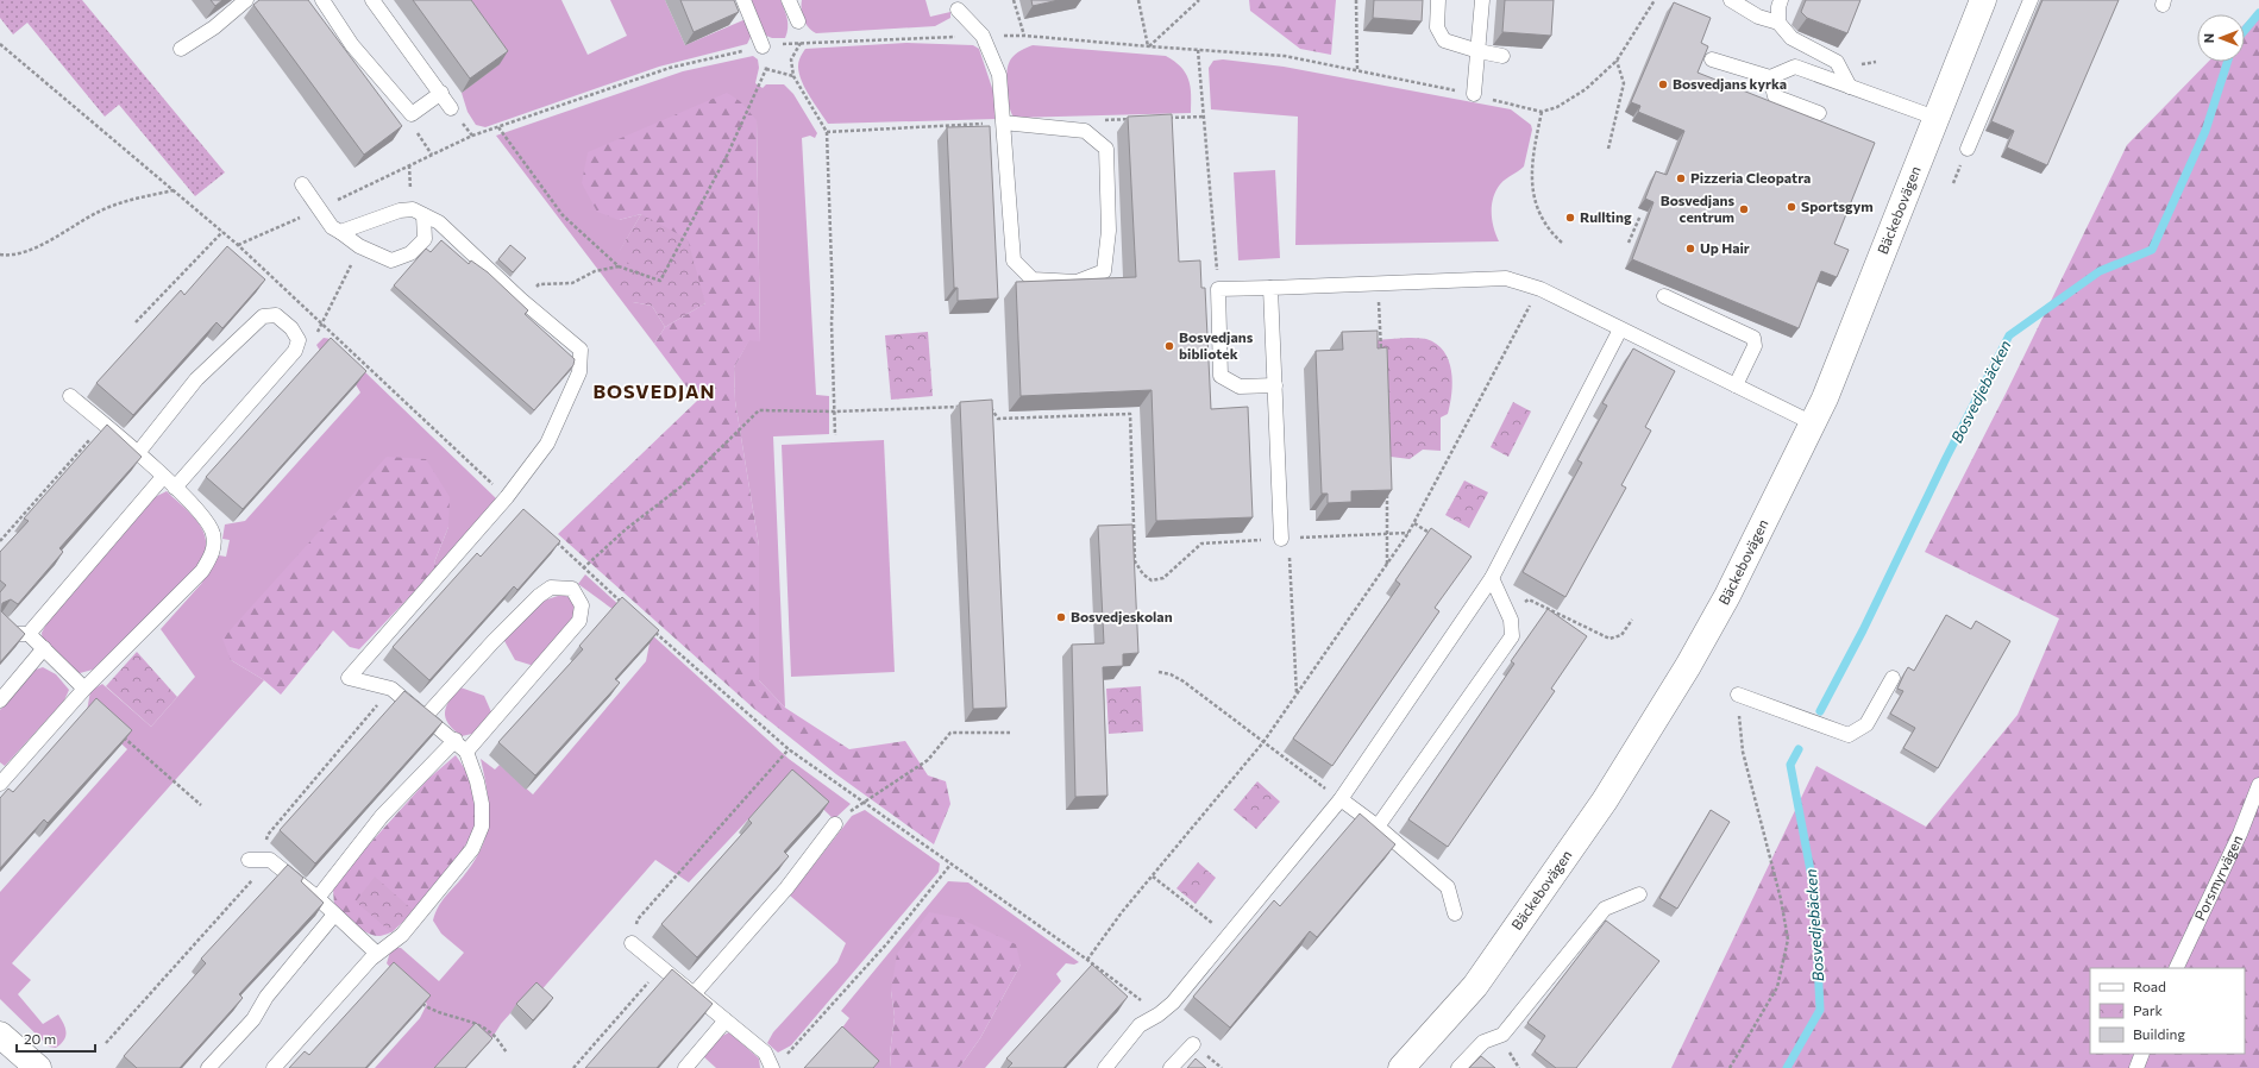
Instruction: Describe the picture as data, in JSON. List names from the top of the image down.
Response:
{
  "streets": {
    "street": ["Bäckebovägen"],
    "lane": ["Porsmyrvägen"]
  },
  "districts": ["BOSVEDJAN"],
  "water": ["Bosvedjebäcken"],
  "places": [
    "Bosvedjans kyrka",
    "Pizzeria Cleopatra",
    "Sportsgym",
    "Bosvedjans centrum",
    "Rullting",
    "Up Hair",
    "Bosvedjans bibliotek",
    "Bosvedjeskolan"
  ],
  "legend": ["Road", "Park", "Building"],
  "scale_bar": "20 m",
  "north": "left"
}
